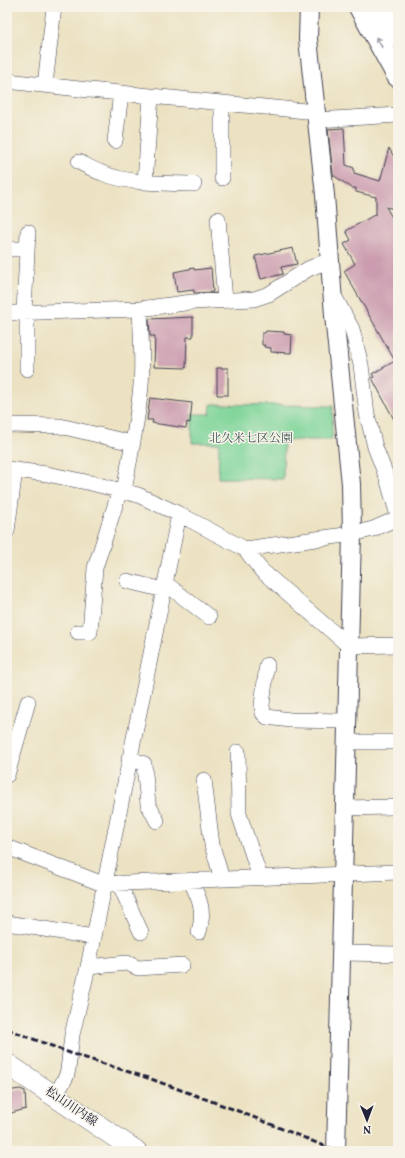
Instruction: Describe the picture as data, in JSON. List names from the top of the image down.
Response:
{
  "streets": {
    "main road": ["松山川内線"]
  },
  "parks": ["北久米七区公園"],
  "north": "bottom"
}
